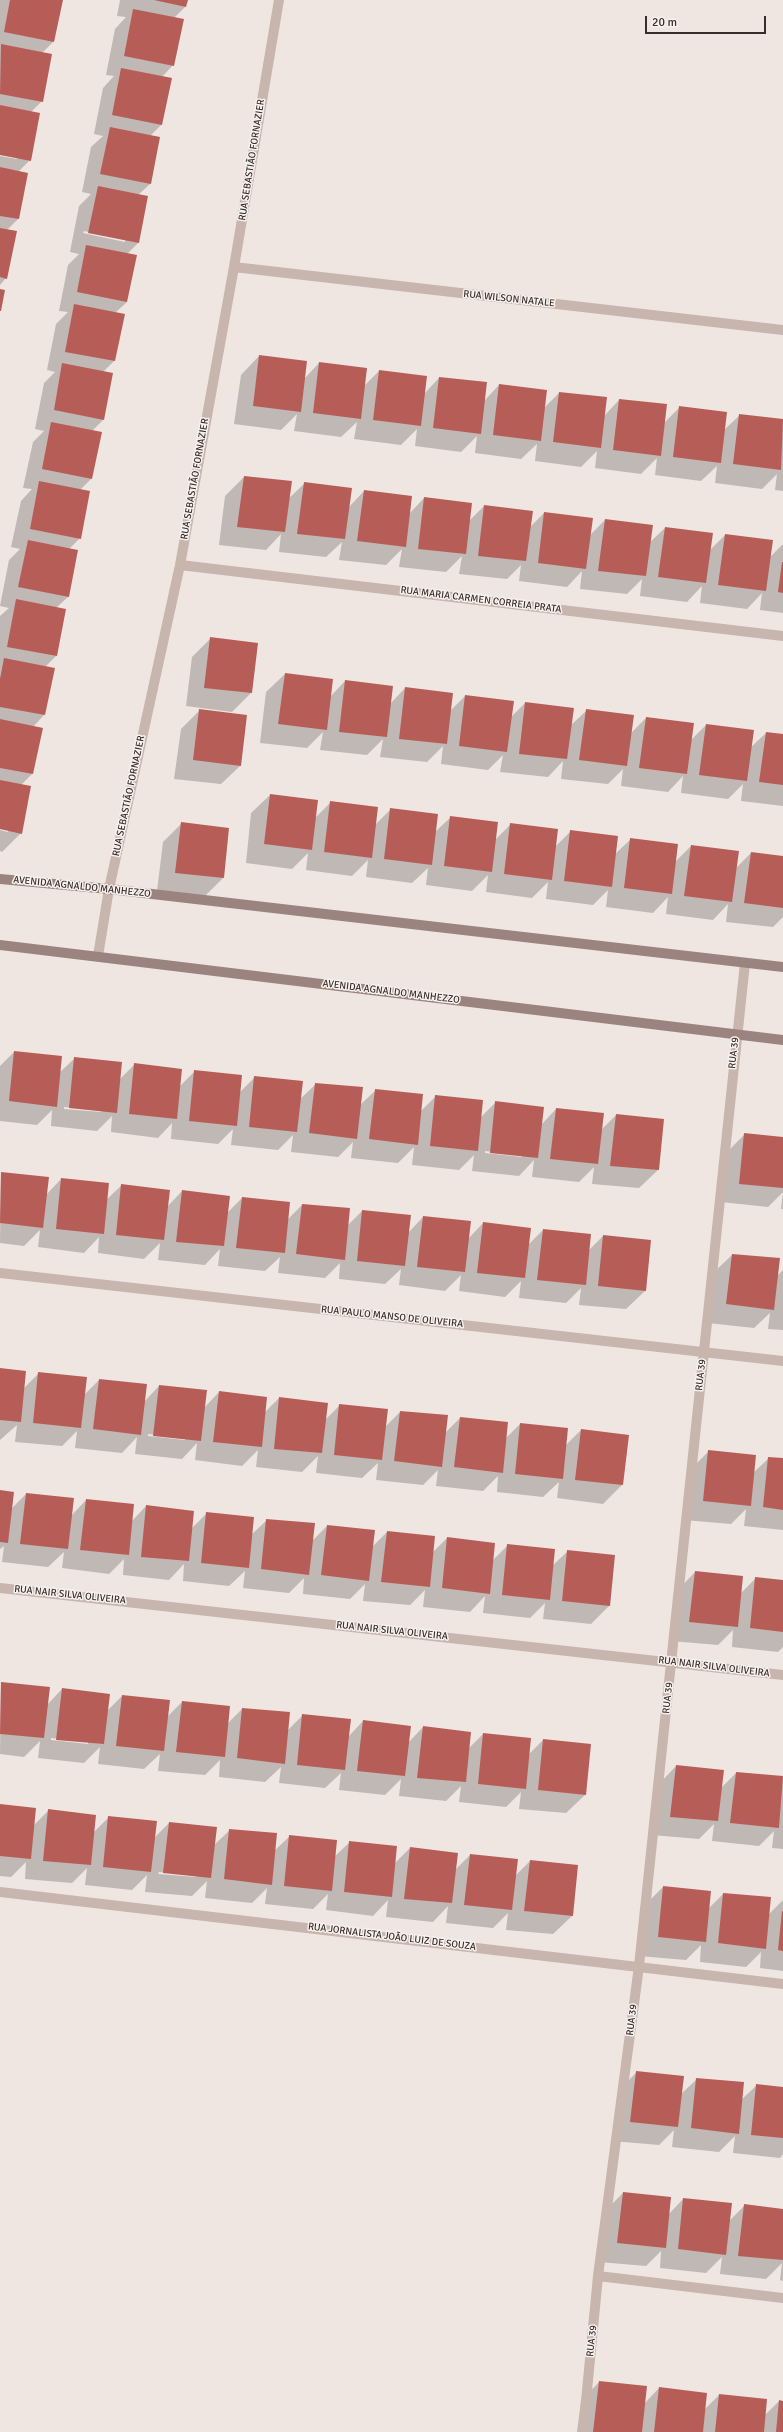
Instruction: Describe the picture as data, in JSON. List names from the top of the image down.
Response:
{
  "streets": {
    "street": [
      "RUA SEBASTIÃO FORNAZIER",
      "RUA WILSON NATALE",
      "RUA MARIA CARMEN CORREIA PRATA",
      "AVENIDA AGNALDO MANHEZZO",
      "RUA 39",
      "RUA PAULO MANSO DE OLIVEIRA",
      "RUA NAIR SILVA OLIVEIRA",
      "RUA JORNALISTA JOÃO LUIZ DE SOUZA"
    ]
  },
  "crossings": [
    ["RUA SEBASTIÃO FORNAZIER", "RUA WILSON NATALE"],
    ["RUA SEBASTIÃO FORNAZIER", "RUA MARIA CARMEN CORREIA PRATA"],
    ["RUA SEBASTIÃO FORNAZIER", "AVENIDA AGNALDO MANHEZZO"],
    ["AVENIDA AGNALDO MANHEZZO", "RUA 39"],
    ["RUA 39", "RUA PAULO MANSO DE OLIVEIRA"],
    ["RUA 39", "RUA NAIR SILVA OLIVEIRA"],
    ["RUA 39", "RUA JORNALISTA JOÃO LUIZ DE SOUZA"]
  ],
  "scale_bar": "20 m"
}
